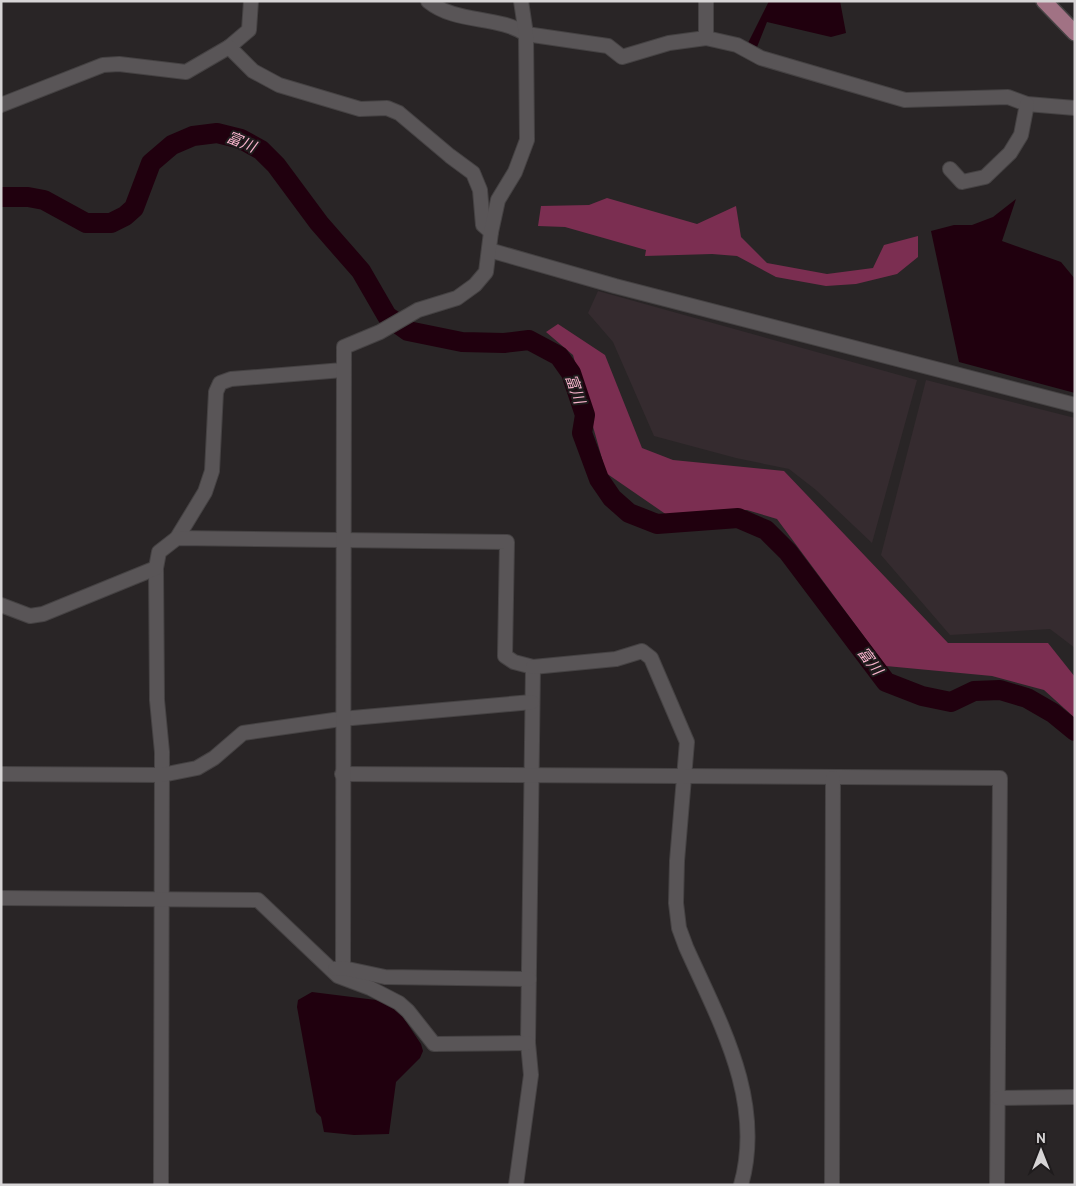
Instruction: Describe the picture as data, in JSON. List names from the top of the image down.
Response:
{
  "water": ["富川"],
  "north": "top"
}
